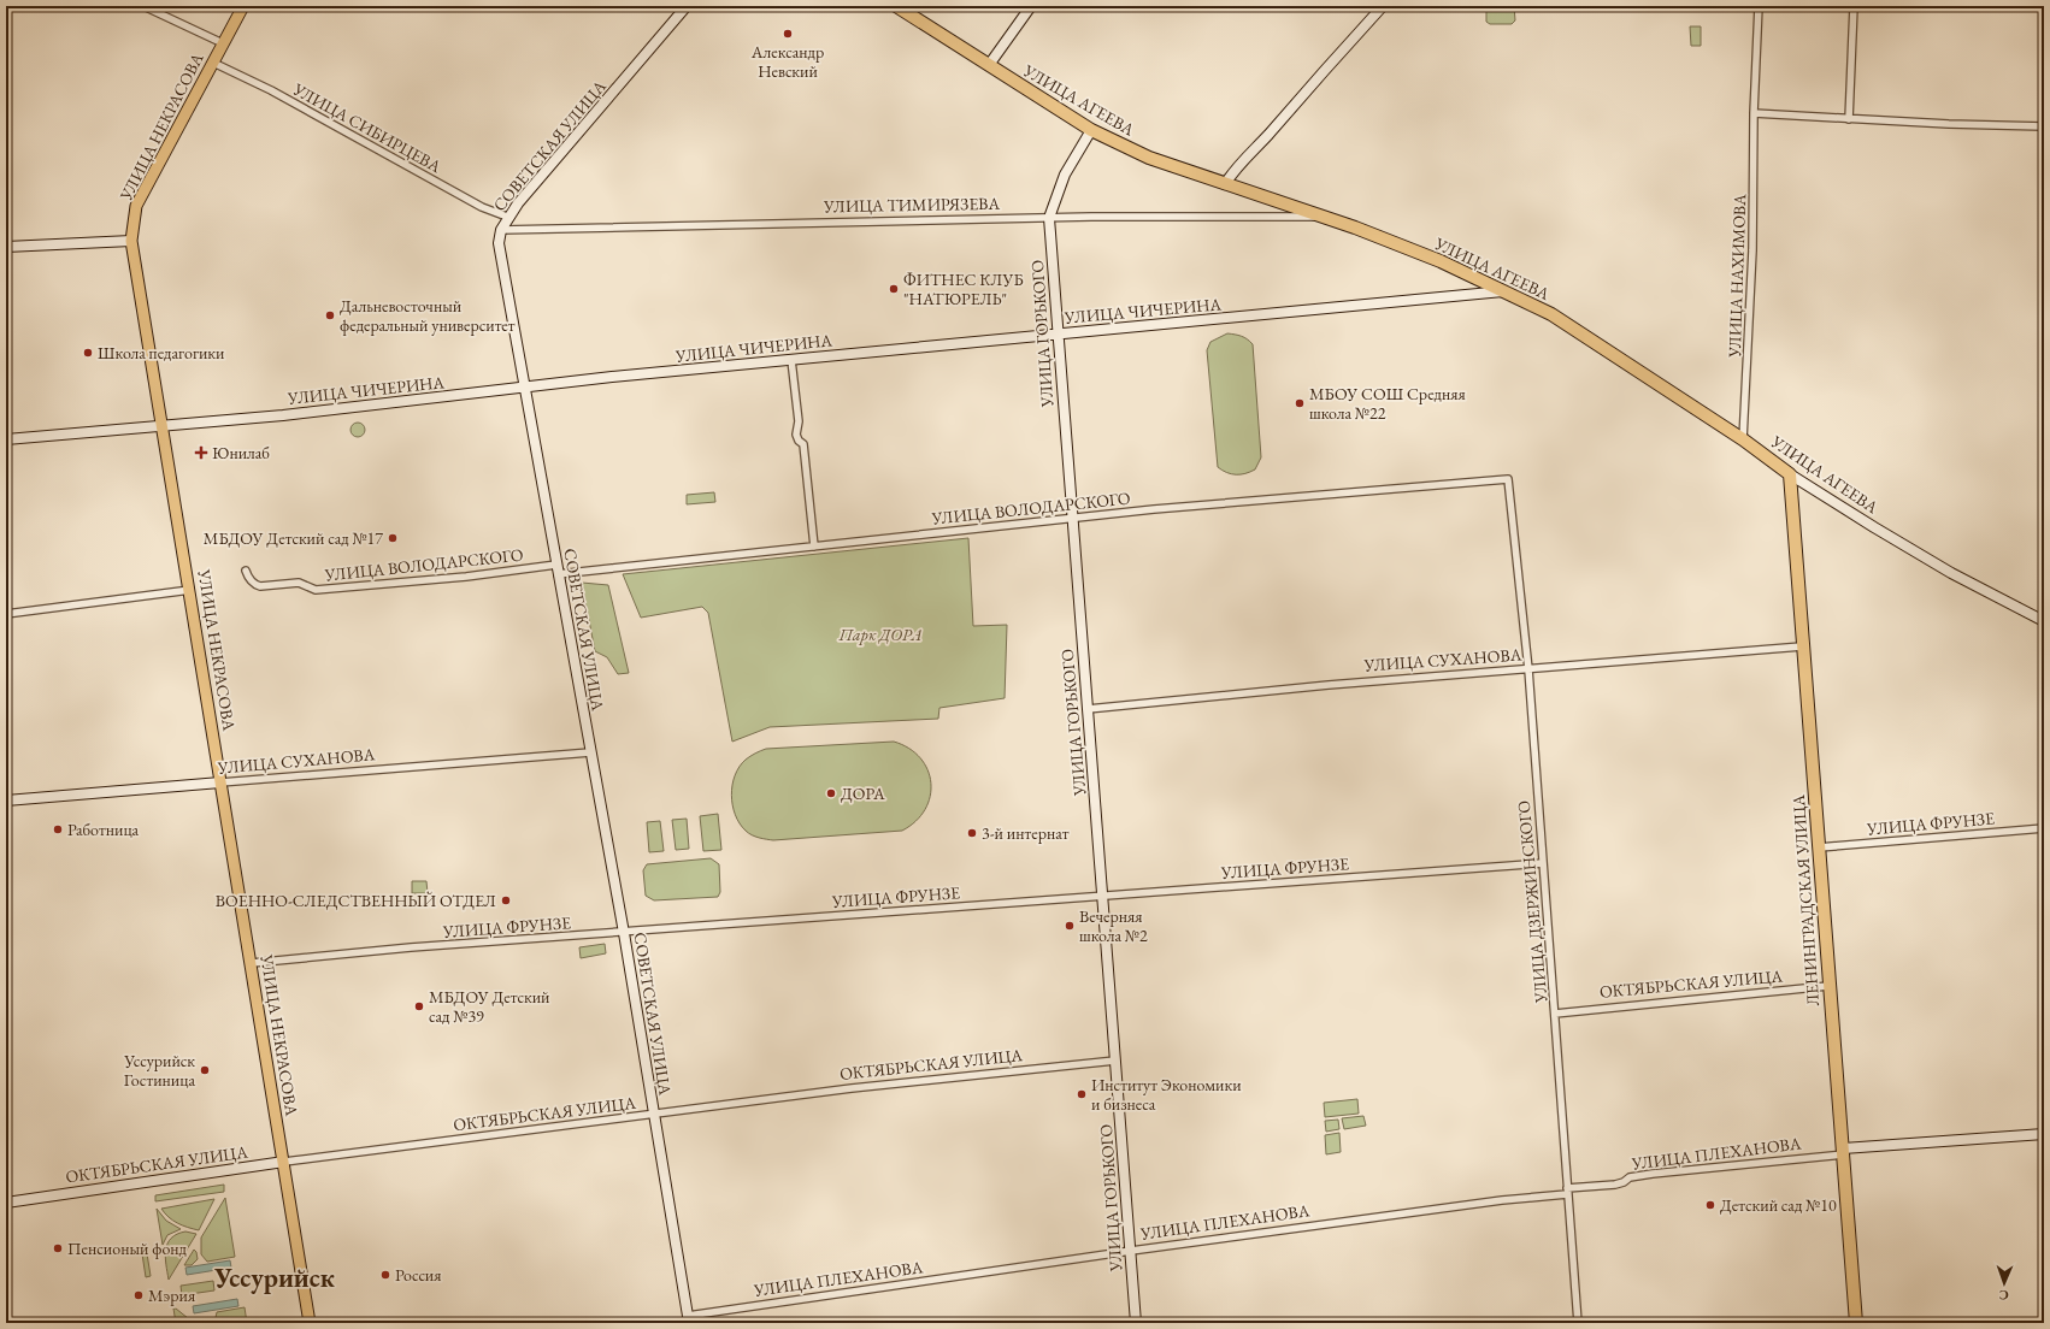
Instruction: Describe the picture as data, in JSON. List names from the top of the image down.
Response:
{
  "streets": {
    "highway": ["УЛИЦА АГЕЕВА", "ЛЕНИНГРАДСКАЯ УЛИЦА"],
    "main road": [
      "УЛИЦА НЕКРАСОВА",
      "СОВЕТСКАЯ УЛИЦА",
      "УЛИЦА ЧИЧЕРИНА",
      "УЛИЦА ГОРЬКОГО",
      "УЛИЦА СУХАНОВА",
      "ОКТЯБРЬСКАЯ УЛИЦА",
      "УЛИЦА ПЛЕХАНОВА"
    ],
    "street": [
      "УЛИЦА СИБИРЦЕВА",
      "УЛИЦА ТИМИРЯЗЕВА",
      "УЛИЦА НАХИМОВА",
      "УЛИЦА ВОЛОДАРСКОГО",
      "УЛИЦА ФРУНЗЕ",
      "УЛИЦА ДЗЕРЖИНСКОГО"
    ]
  },
  "crossings": [
    ["УЛИЦА АГЕЕВА", "УЛИЦА ТИМИРЯЗЕВА"],
    ["УЛИЦА АГЕЕВА", "УЛИЦА НАХИМОВА"],
    ["УЛИЦА АГЕЕВА", "УЛИЦА ЧИЧЕРИНА"],
    ["УЛИЦА АГЕЕВА", "УЛИЦА ГОРЬКОГО"],
    ["УЛИЦА АГЕЕВА", "ЛЕНИНГРАДСКАЯ УЛИЦА"],
    ["УЛИЦА НЕКРАСОВА", "УЛИЦА СИБИРЦЕВА"],
    ["УЛИЦА НЕКРАСОВА", "УЛИЦА ЧИЧЕРИНА"],
    ["УЛИЦА НЕКРАСОВА", "УЛИЦА СУХАНОВА"],
    ["УЛИЦА НЕКРАСОВА", "УЛИЦА ФРУНЗЕ"],
    ["УЛИЦА НЕКРАСОВА", "ОКТЯБРЬСКАЯ УЛИЦА"],
    ["УЛИЦА СИБИРЦЕВА", "СОВЕТСКАЯ УЛИЦА"],
    ["СОВЕТСКАЯ УЛИЦА", "УЛИЦА ТИМИРЯЗЕВА"],
    ["СОВЕТСКАЯ УЛИЦА", "УЛИЦА ЧИЧЕРИНА"],
    ["СОВЕТСКАЯ УЛИЦА", "УЛИЦА ВОЛОДАРСКОГО"],
    ["СОВЕТСКАЯ УЛИЦА", "УЛИЦА СУХАНОВА"],
    ["СОВЕТСКАЯ УЛИЦА", "УЛИЦА ФРУНЗЕ"],
    ["СОВЕТСКАЯ УЛИЦА", "ОКТЯБРЬСКАЯ УЛИЦА"],
    ["СОВЕТСКАЯ УЛИЦА", "УЛИЦА ПЛЕХАНОВА"],
    ["УЛИЦА ТИМИРЯЗЕВА", "УЛИЦА ГОРЬКОГО"],
    ["УЛИЦА ЧИЧЕРИНА", "УЛИЦА ГОРЬКОГО"],
    ["УЛИЦА ГОРЬКОГО", "УЛИЦА ВОЛОДАРСКОГО"],
    ["УЛИЦА ГОРЬКОГО", "УЛИЦА СУХАНОВА"],
    ["УЛИЦА ГОРЬКОГО", "УЛИЦА ФРУНЗЕ"],
    ["УЛИЦА ГОРЬКОГО", "ОКТЯБРЬСКАЯ УЛИЦА"],
    ["УЛИЦА ГОРЬКОГО", "УЛИЦА ПЛЕХАНОВА"],
    ["УЛИЦА ВОЛОДАРСКОГО", "УЛИЦА ДЗЕРЖИНСКОГО"],
    ["УЛИЦА СУХАНОВА", "ЛЕНИНГРАДСКАЯ УЛИЦА"],
    ["УЛИЦА СУХАНОВА", "УЛИЦА ДЗЕРЖИНСКОГО"],
    ["УЛИЦА ФРУНЗЕ", "ЛЕНИНГРАДСКАЯ УЛИЦА"],
    ["УЛИЦА ФРУНЗЕ", "УЛИЦА ДЗЕРЖИНСКОГО"],
    ["ЛЕНИНГРАДСКАЯ УЛИЦА", "ОКТЯБРЬСКАЯ УЛИЦА"],
    ["ЛЕНИНГРАДСКАЯ УЛИЦА", "УЛИЦА ПЛЕХАНОВА"],
    ["УЛИЦА ДЗЕРЖИНСКОГО", "ОКТЯБРЬСКАЯ УЛИЦА"],
    ["УЛИЦА ДЗЕРЖИНСКОГО", "УЛИЦА ПЛЕХАНОВА"]
  ],
  "districts": ["Уссурийск"],
  "parks": ["Парк ДОРА"],
  "places": {
    "other": [
      "Александр Невский",
      "ФИТНЕС КЛУБ \"НАТЮРЕЛЬ\"",
      "Дальневосточный федеральный университет",
      "Школа педагогики",
      "МБОУ СОШ Средняя школа №22",
      "МБДОУ Детский сад №17",
      "ДОРА",
      "Работница",
      "3-й интернат",
      "ВОЕННО-СЛЕДСТВЕННЫЙ ОТДЕЛ",
      "Вечерняя школа №2",
      "МБДОУ Детский сад №39",
      "Уссурийск Гостиница",
      "Институт Экономики и бизнеса",
      "Детский сад №10",
      "Пенсионый фонд",
      "Россия",
      "Мэрия"
    ],
    "health": ["Юнилаб"]
  },
  "north": "bottom"
}
